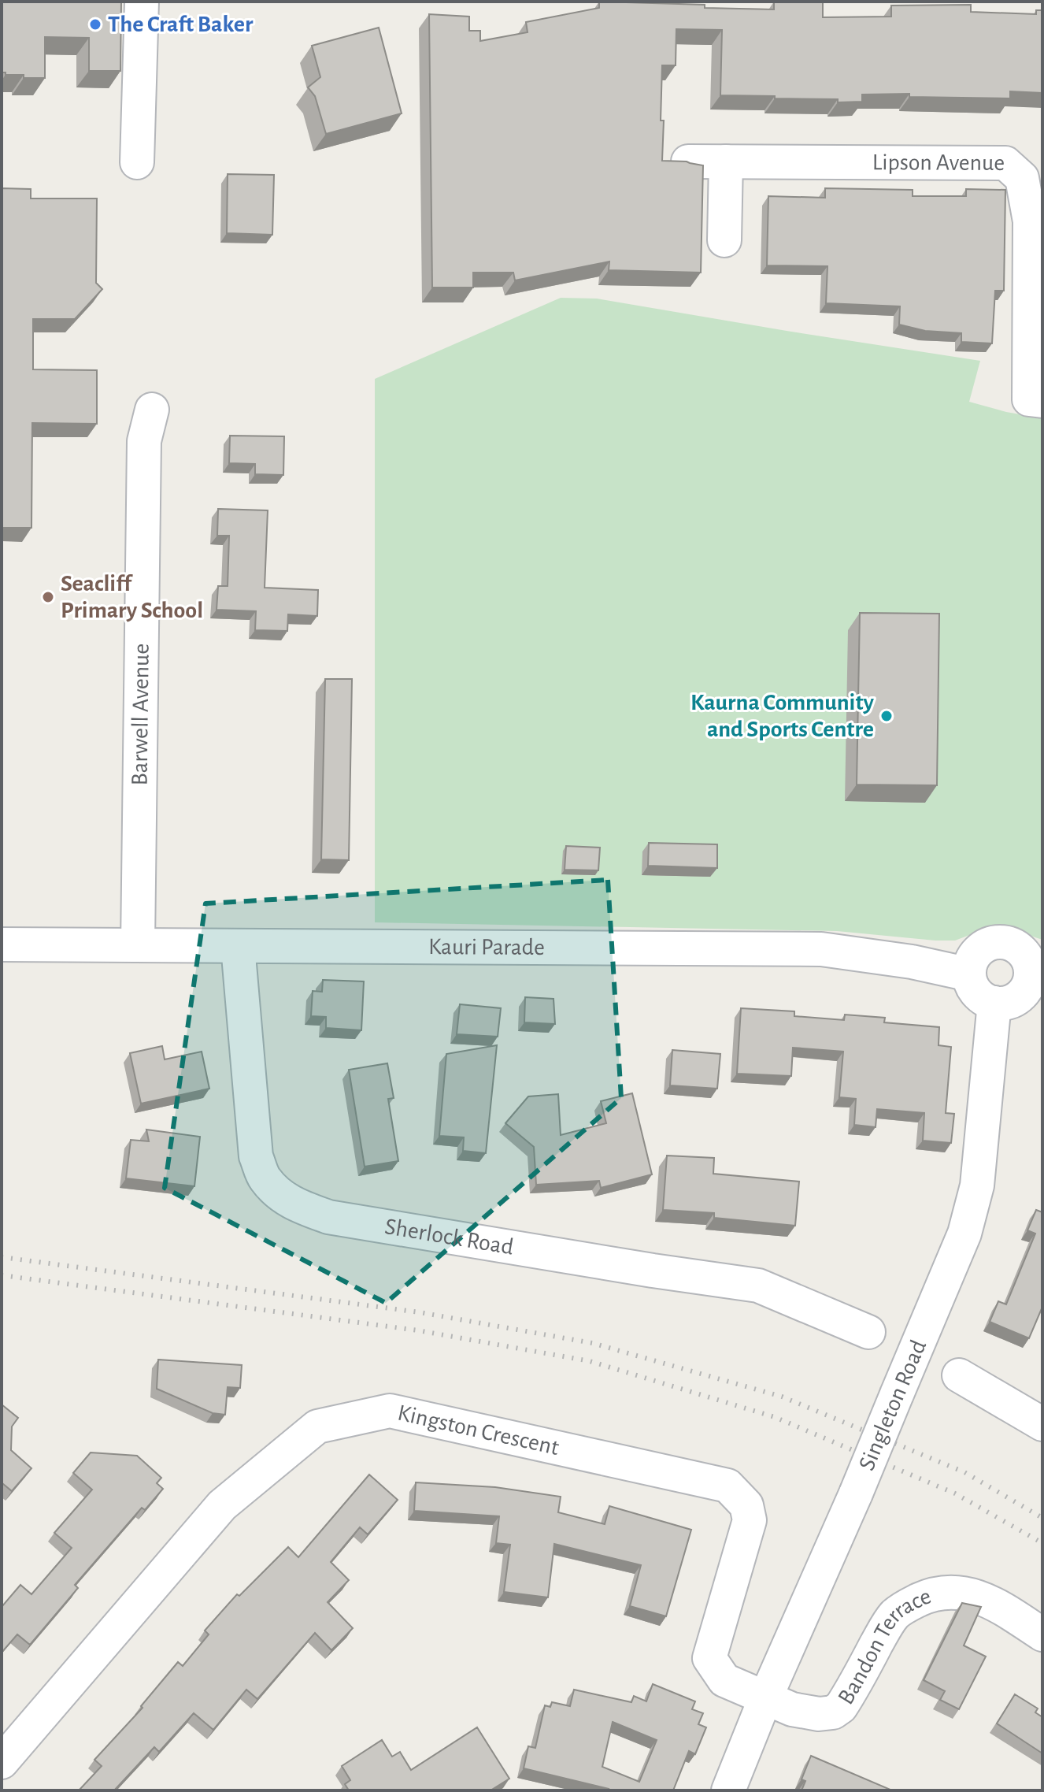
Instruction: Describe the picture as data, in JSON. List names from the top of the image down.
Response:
{
  "streets": {
    "street": [
      "Lipson Avenue",
      "Barwell Avenue",
      "Kauri Parade",
      "Sherlock Road",
      "Singleton Road",
      "Kingston Crescent",
      "Bandon Terrace"
    ]
  },
  "crossings": [
    ["Barwell Avenue", "Kauri Parade"],
    ["Kauri Parade", "Sherlock Road"],
    ["Kauri Parade", "Singleton Road"],
    ["Singleton Road", "Kingston Crescent"],
    ["Singleton Road", "Bandon Terrace"],
    ["Kingston Crescent", "Bandon Terrace"]
  ],
  "places": ["The Craft Baker", "Seacliff Primary School", "Kaurna Community and Sports Centre"]
}
